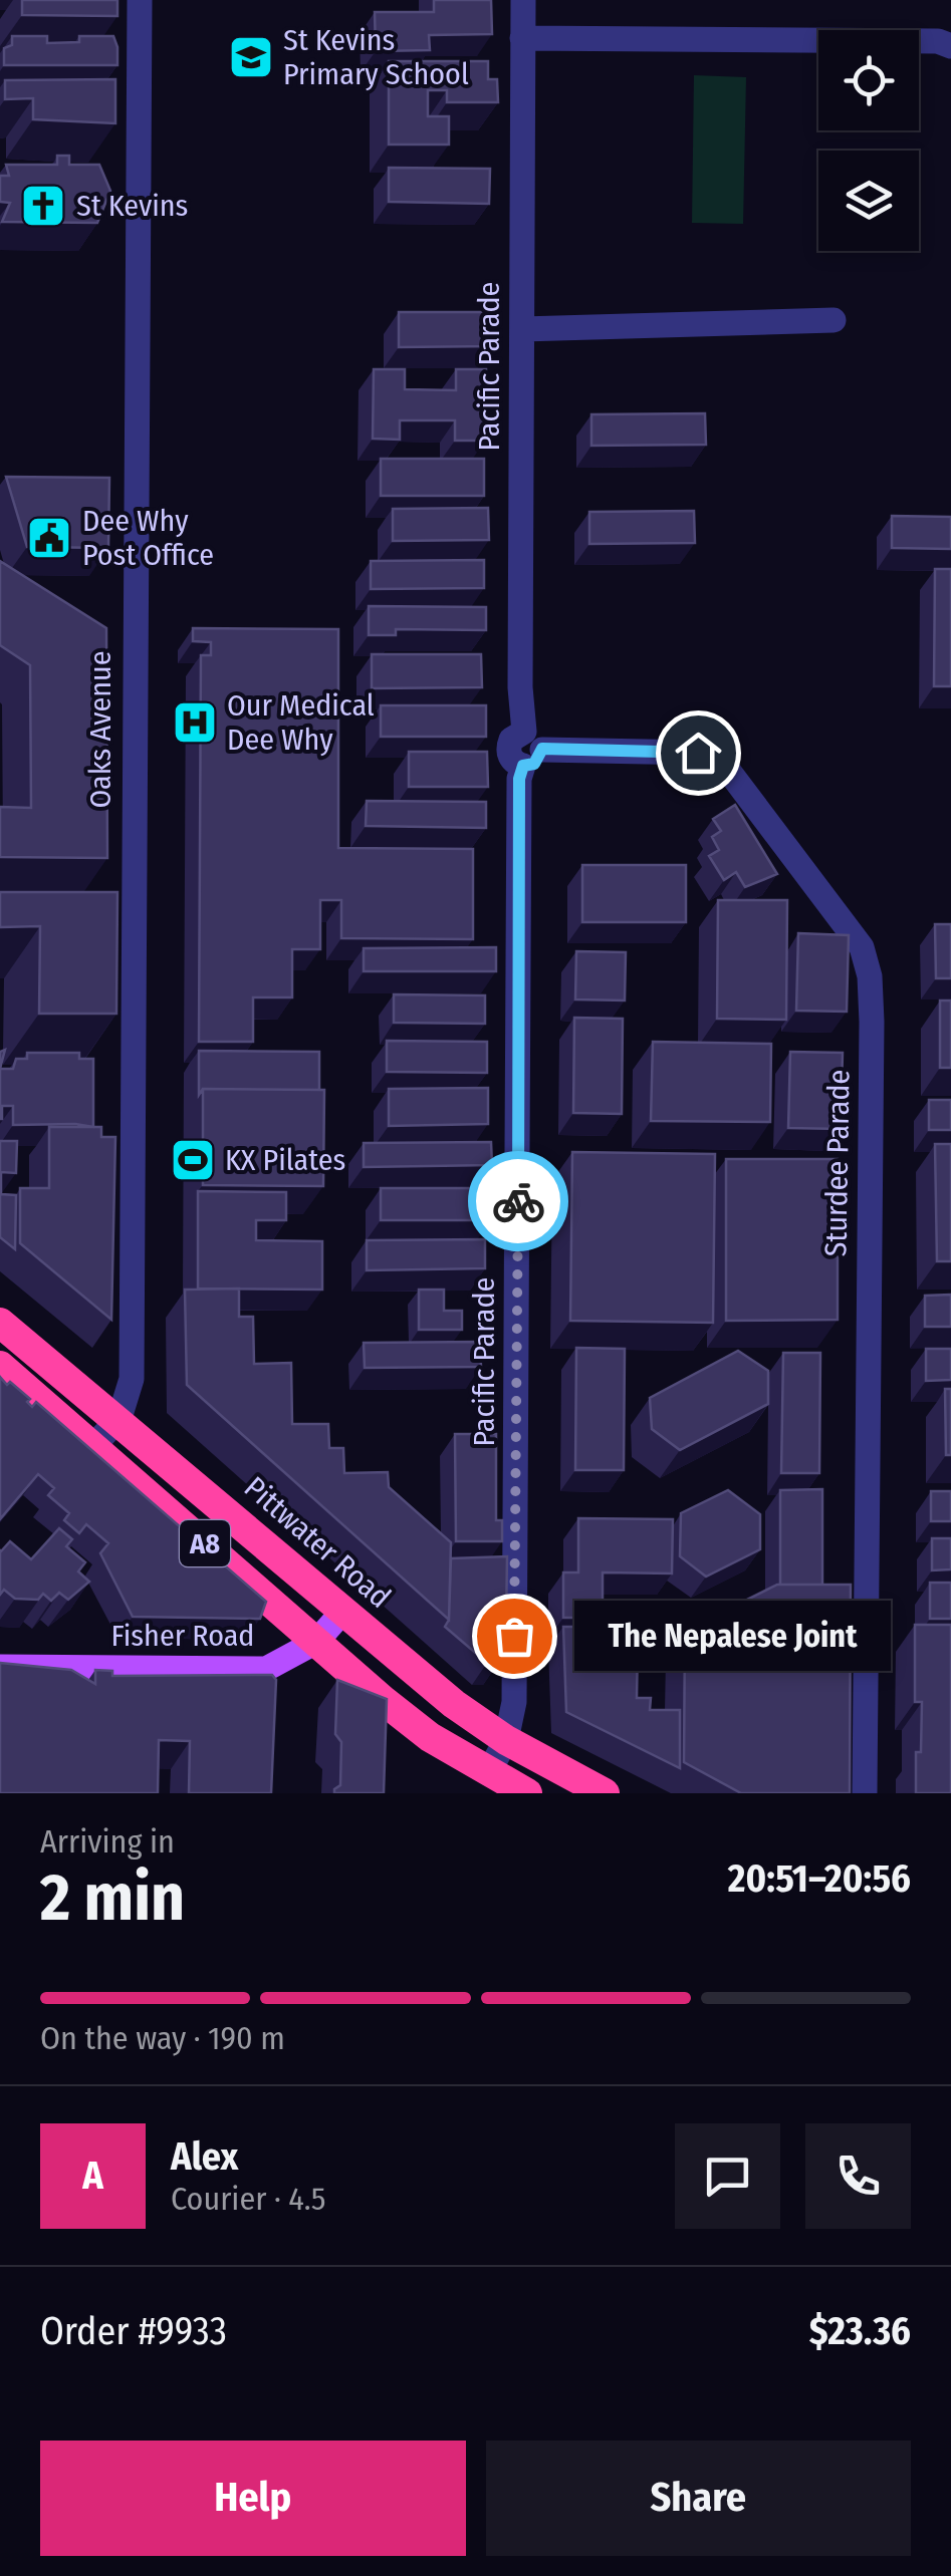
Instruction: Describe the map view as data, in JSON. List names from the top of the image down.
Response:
{
  "streets": {
    "highway": ["Pittwater Road", "A8"],
    "main road": ["Fisher Road"],
    "street": ["Pacific Parade", "Oaks Avenue", "Sturdee Parade"]
  },
  "crossings": [
    ["Pacific Parade", "Sturdee Parade"],
    ["Pacific Parade", "Pittwater Road"],
    ["Pacific Parade", "A8"],
    ["Oaks Avenue", "Pittwater Road"],
    ["Oaks Avenue", "A8"],
    ["Pittwater Road", "Fisher Road"],
    ["A8", "Fisher Road"]
  ],
  "places": {
    "school or university": ["St Kevins Primary School"],
    "church": ["St Kevins"],
    "public building": ["Dee Why Post Office"],
    "hospital": ["Our Medical Dee Why"],
    "sports": ["KX Pilates"],
    "other": ["The Nepalese Joint"]
  },
  "page": {
    "bubble": "The Nepalese Joint",
    "heading": ["2 min", "Arriving in", "20:51–20:56"],
    "panel": [
      "Alex",
      "Courier · 4.5",
      "Order #9933",
      "$23.36"
    ],
    "bar": "On the way · 190 m",
    "round": "A",
    "buttons": ["Help", "Share"]
  }
}
